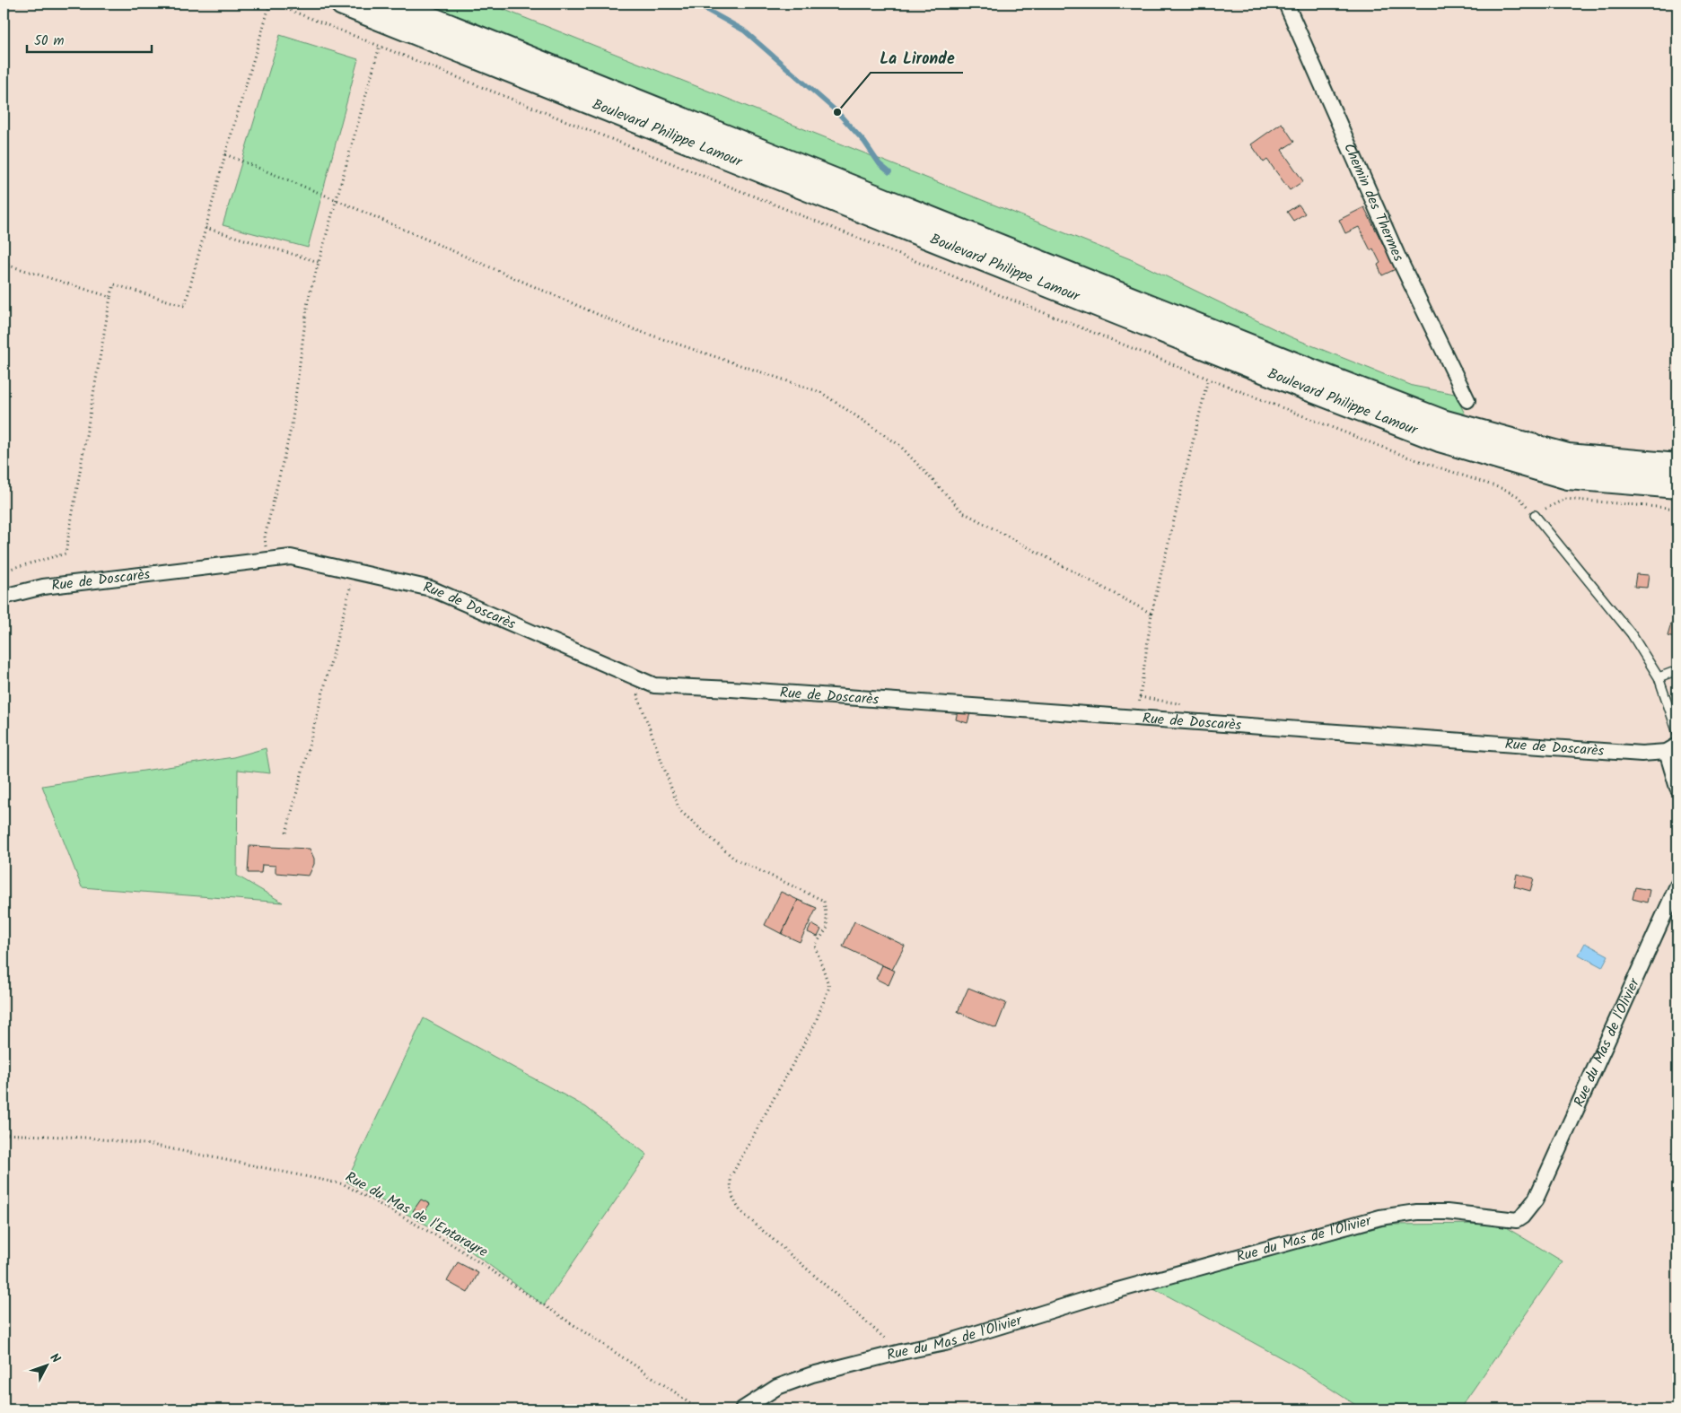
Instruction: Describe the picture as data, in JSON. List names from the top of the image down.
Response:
{
  "streets": {
    "main road": ["Boulevard Philippe Lamour"],
    "street": ["Chemin des Thermes", "Rue de Doscarès", "Rue du Mas de l'Olivier"],
    "path": ["Rue du Mas de l'Entarayre"]
  },
  "places": ["La Lironde"],
  "scale_bar": "50 m",
  "north": "top right"
}
